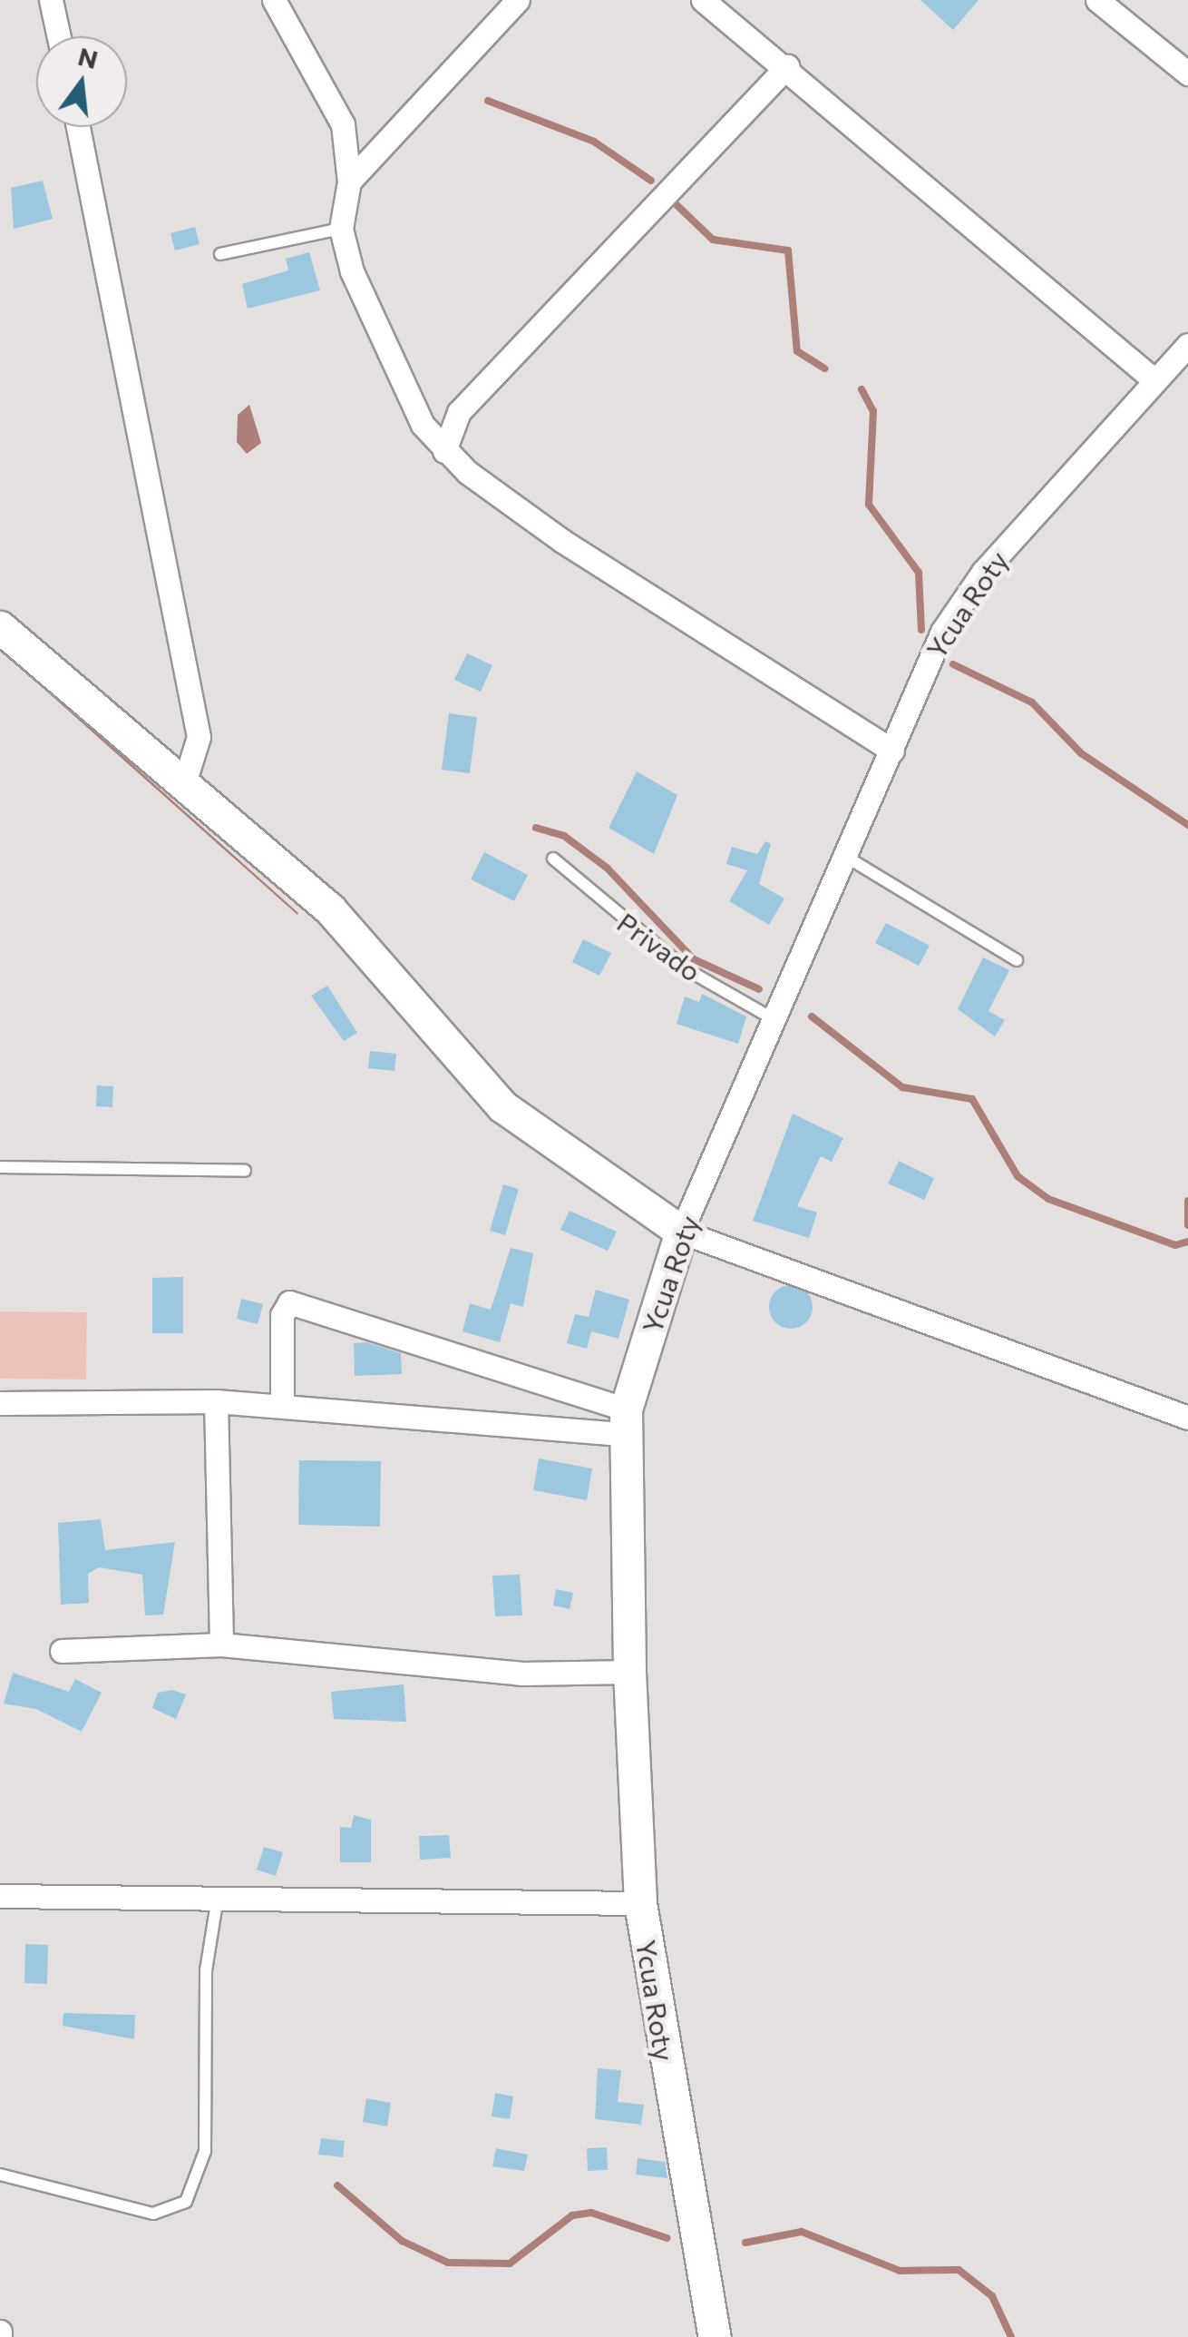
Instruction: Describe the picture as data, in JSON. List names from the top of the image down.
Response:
{
  "streets": {
    "street": ["Ycua Roty"],
    "lane": ["Privado"]
  },
  "crossings": [
    ["Ycua Roty", "Privado"]
  ],
  "north": "top"
}
